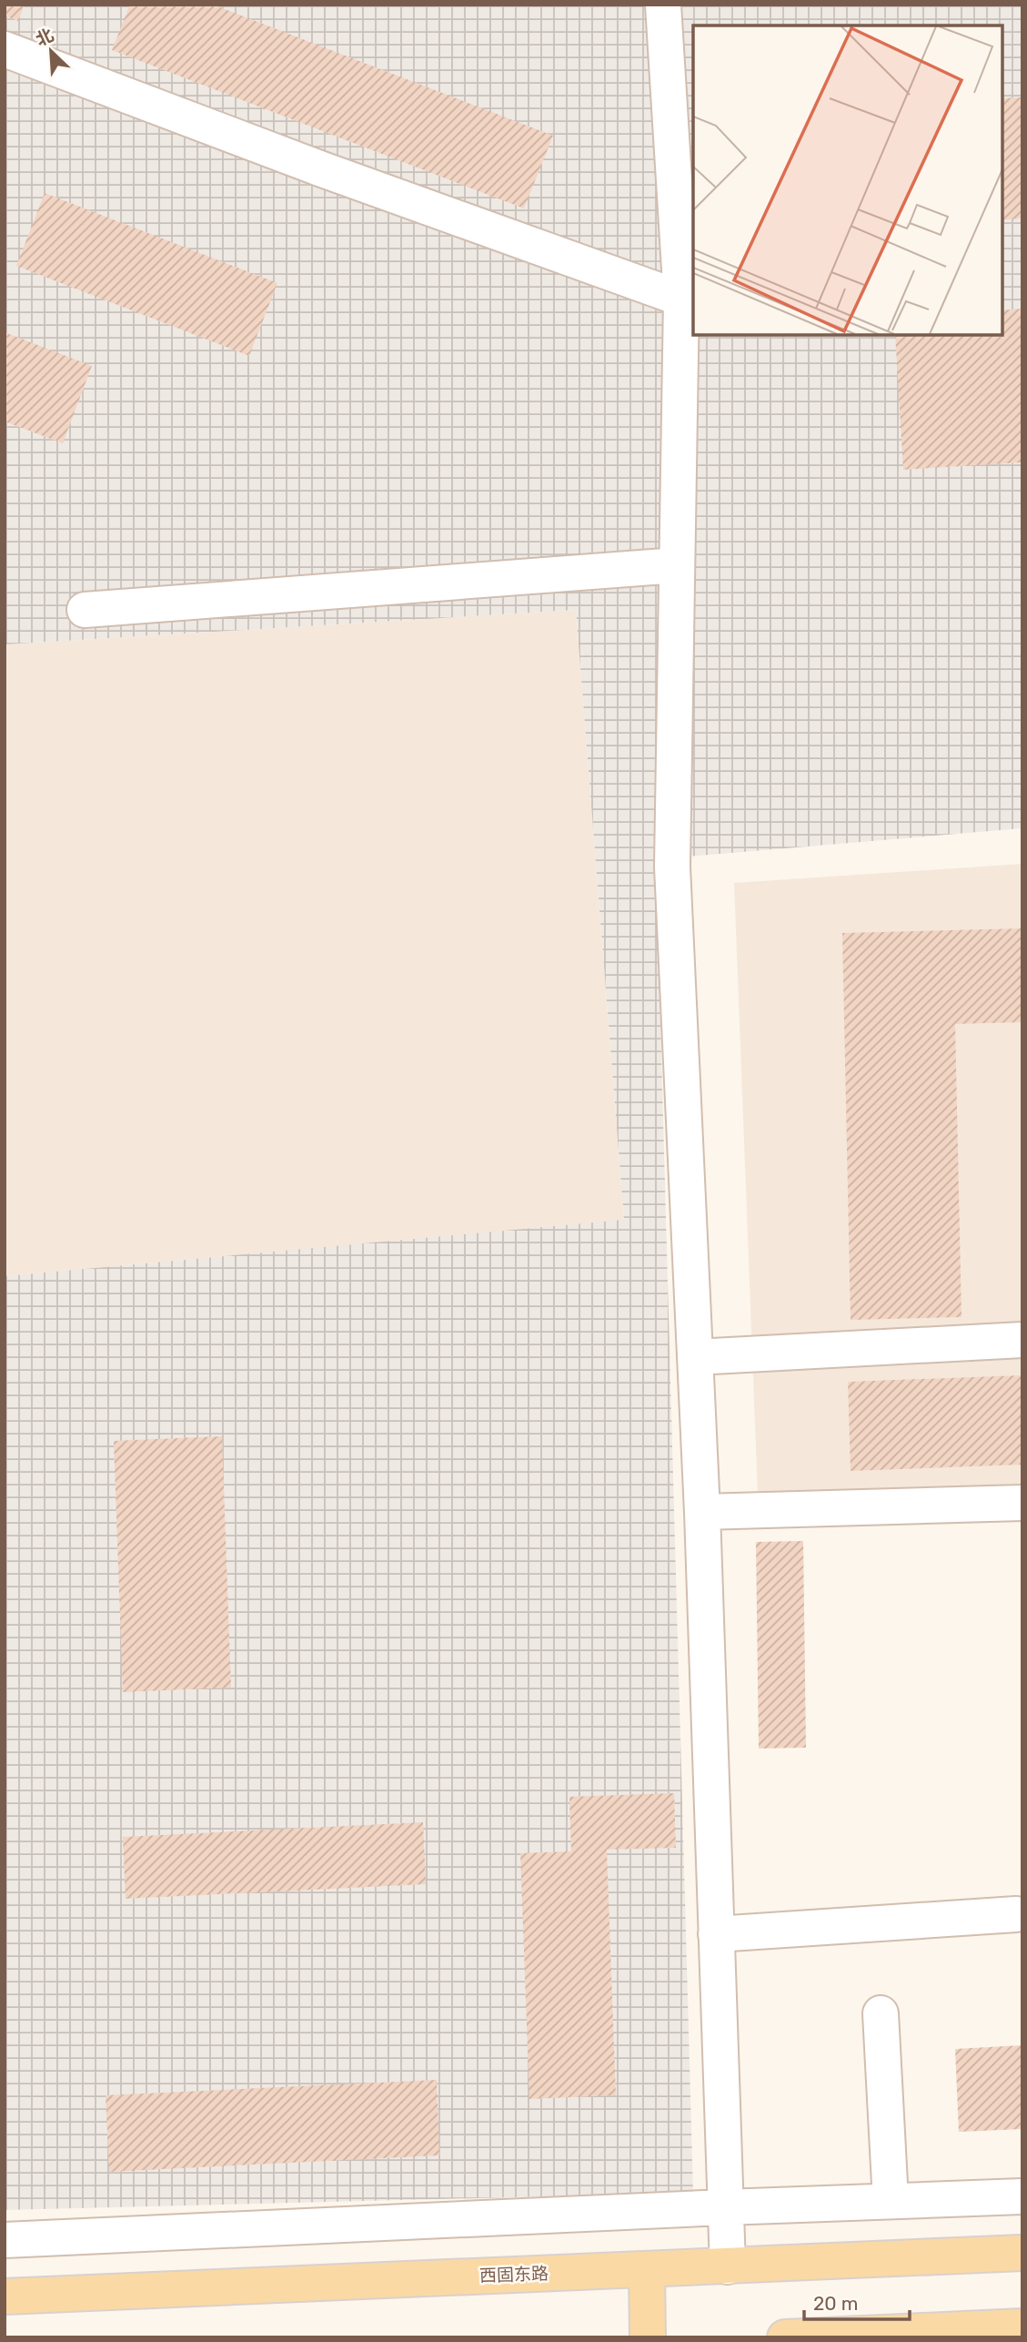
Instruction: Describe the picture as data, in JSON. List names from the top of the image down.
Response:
{
  "streets": {
    "main road": ["西固东路"]
  },
  "scale_bar": "20 m",
  "north": "top left"
}
